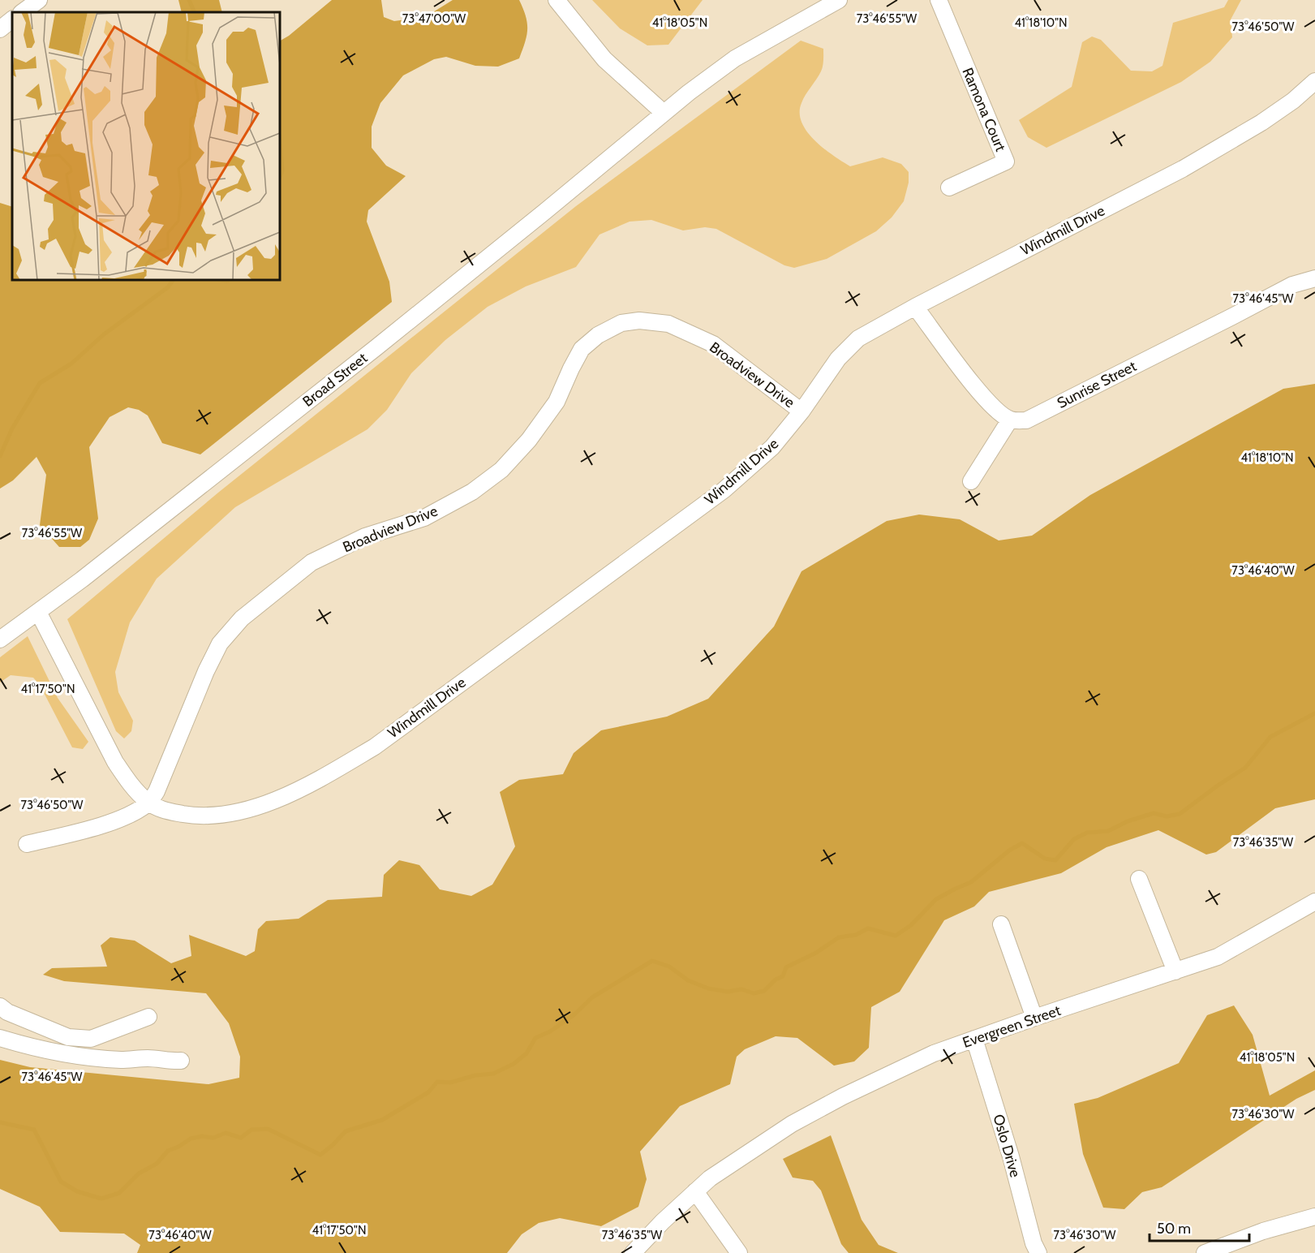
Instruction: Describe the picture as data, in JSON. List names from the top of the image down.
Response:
{
  "streets": {
    "street": [
      "Ramona Court",
      "Windmill Drive",
      "Broadview Drive",
      "Broad Street",
      "Sunrise Street",
      "Evergreen Street",
      "Oslo Drive"
    ]
  },
  "crossings": [
    ["Windmill Drive", "Broadview Drive"],
    ["Windmill Drive", "Broad Street"],
    ["Evergreen Street", "Oslo Drive"]
  ],
  "scale_bar": "50 m",
  "coordinates": [
    "73°47'00\"W",
    "73°46'55\"W",
    "41°18'05\"N",
    "41°18'10\"N",
    "73°46'50\"W",
    "73°46'45\"W",
    "73°46'40\"W",
    "41°17'50\"N",
    "73°46'35\"W",
    "73°46'30\"W"
  ]
}
